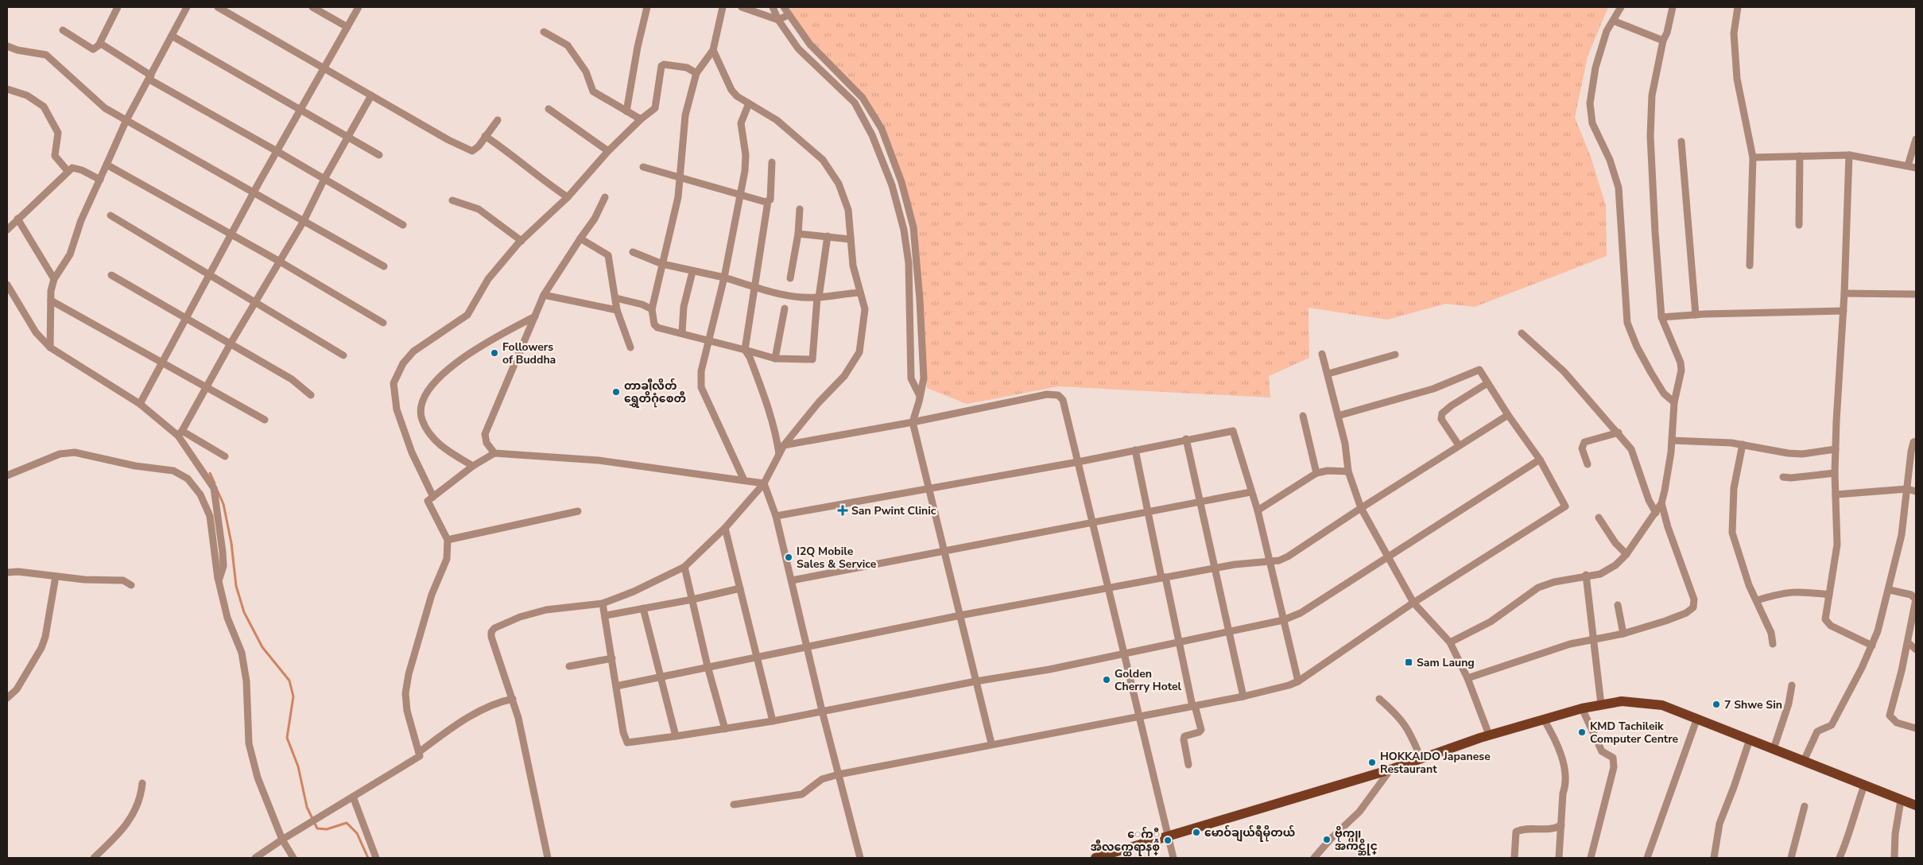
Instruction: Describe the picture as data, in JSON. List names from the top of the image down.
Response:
{
  "places": {
    "other": [
      "Followers of Buddha",
      "တာချီလိတ် ရွှေတိဂုံစေတီ",
      "I2Q Mobile Sales & Service",
      "Golden Cherry Hotel",
      "7 Shwe Sin",
      "KMD Tachileik Computer Centre",
      "HOKKAIDO Japanese Restaurant",
      "မောဝ်ချယ်ရီမိုတယ်",
      "ဗိုက္ပူ အကင္ဆိုင္",
      "ေဂ်ာ္နီ အီလက္ထေရာနစ္"
    ],
    "health": ["San Pwint Clinic"],
    "transit": ["Sam Laung"]
  }
}
